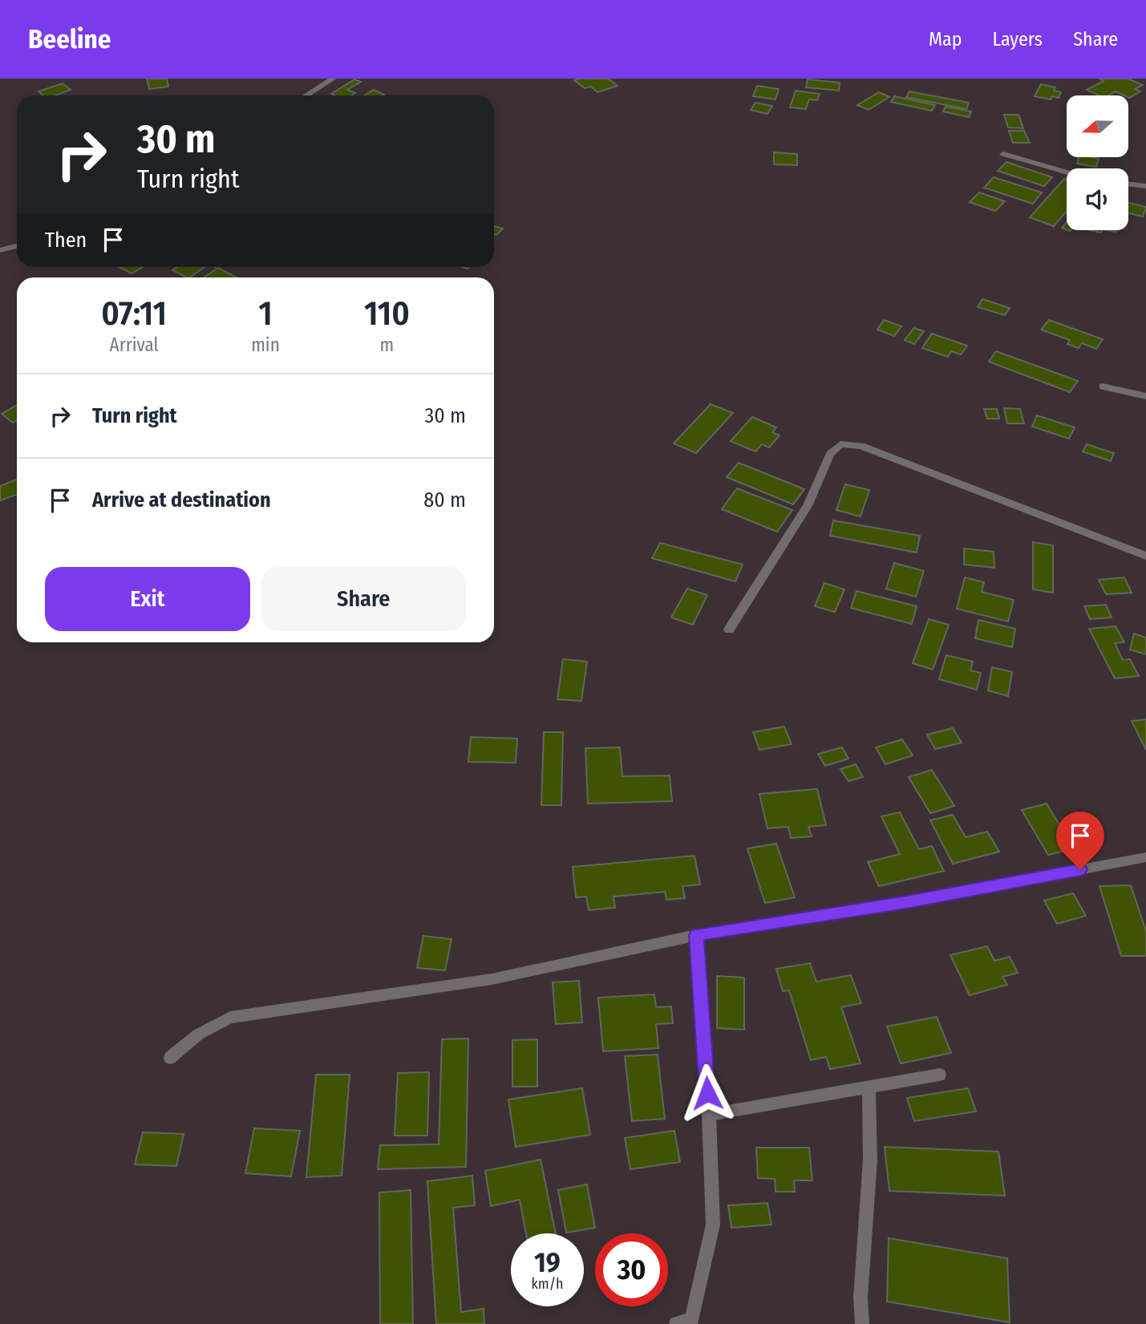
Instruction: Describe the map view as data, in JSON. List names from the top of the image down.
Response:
{
  "north": "left",
  "page": {
    "header": "Beeline",
    "nav": ["Map", "Layers", "Share"],
    "turn": ["30 m", "Turn right"],
    "then": "Then",
    "eta": [
      "07:11",
      "Arrival",
      "1",
      "min",
      "110",
      "m"
    ],
    "list": [
      {
        "name": "Turn right",
        "value": "30 m"
      },
      {
        "name": "Arrive at destination",
        "value": "80 m"
      }
    ],
    "buttons": ["Exit", "Share"],
    "speed": "19 km/h",
    "limit": "30"
  }
}
